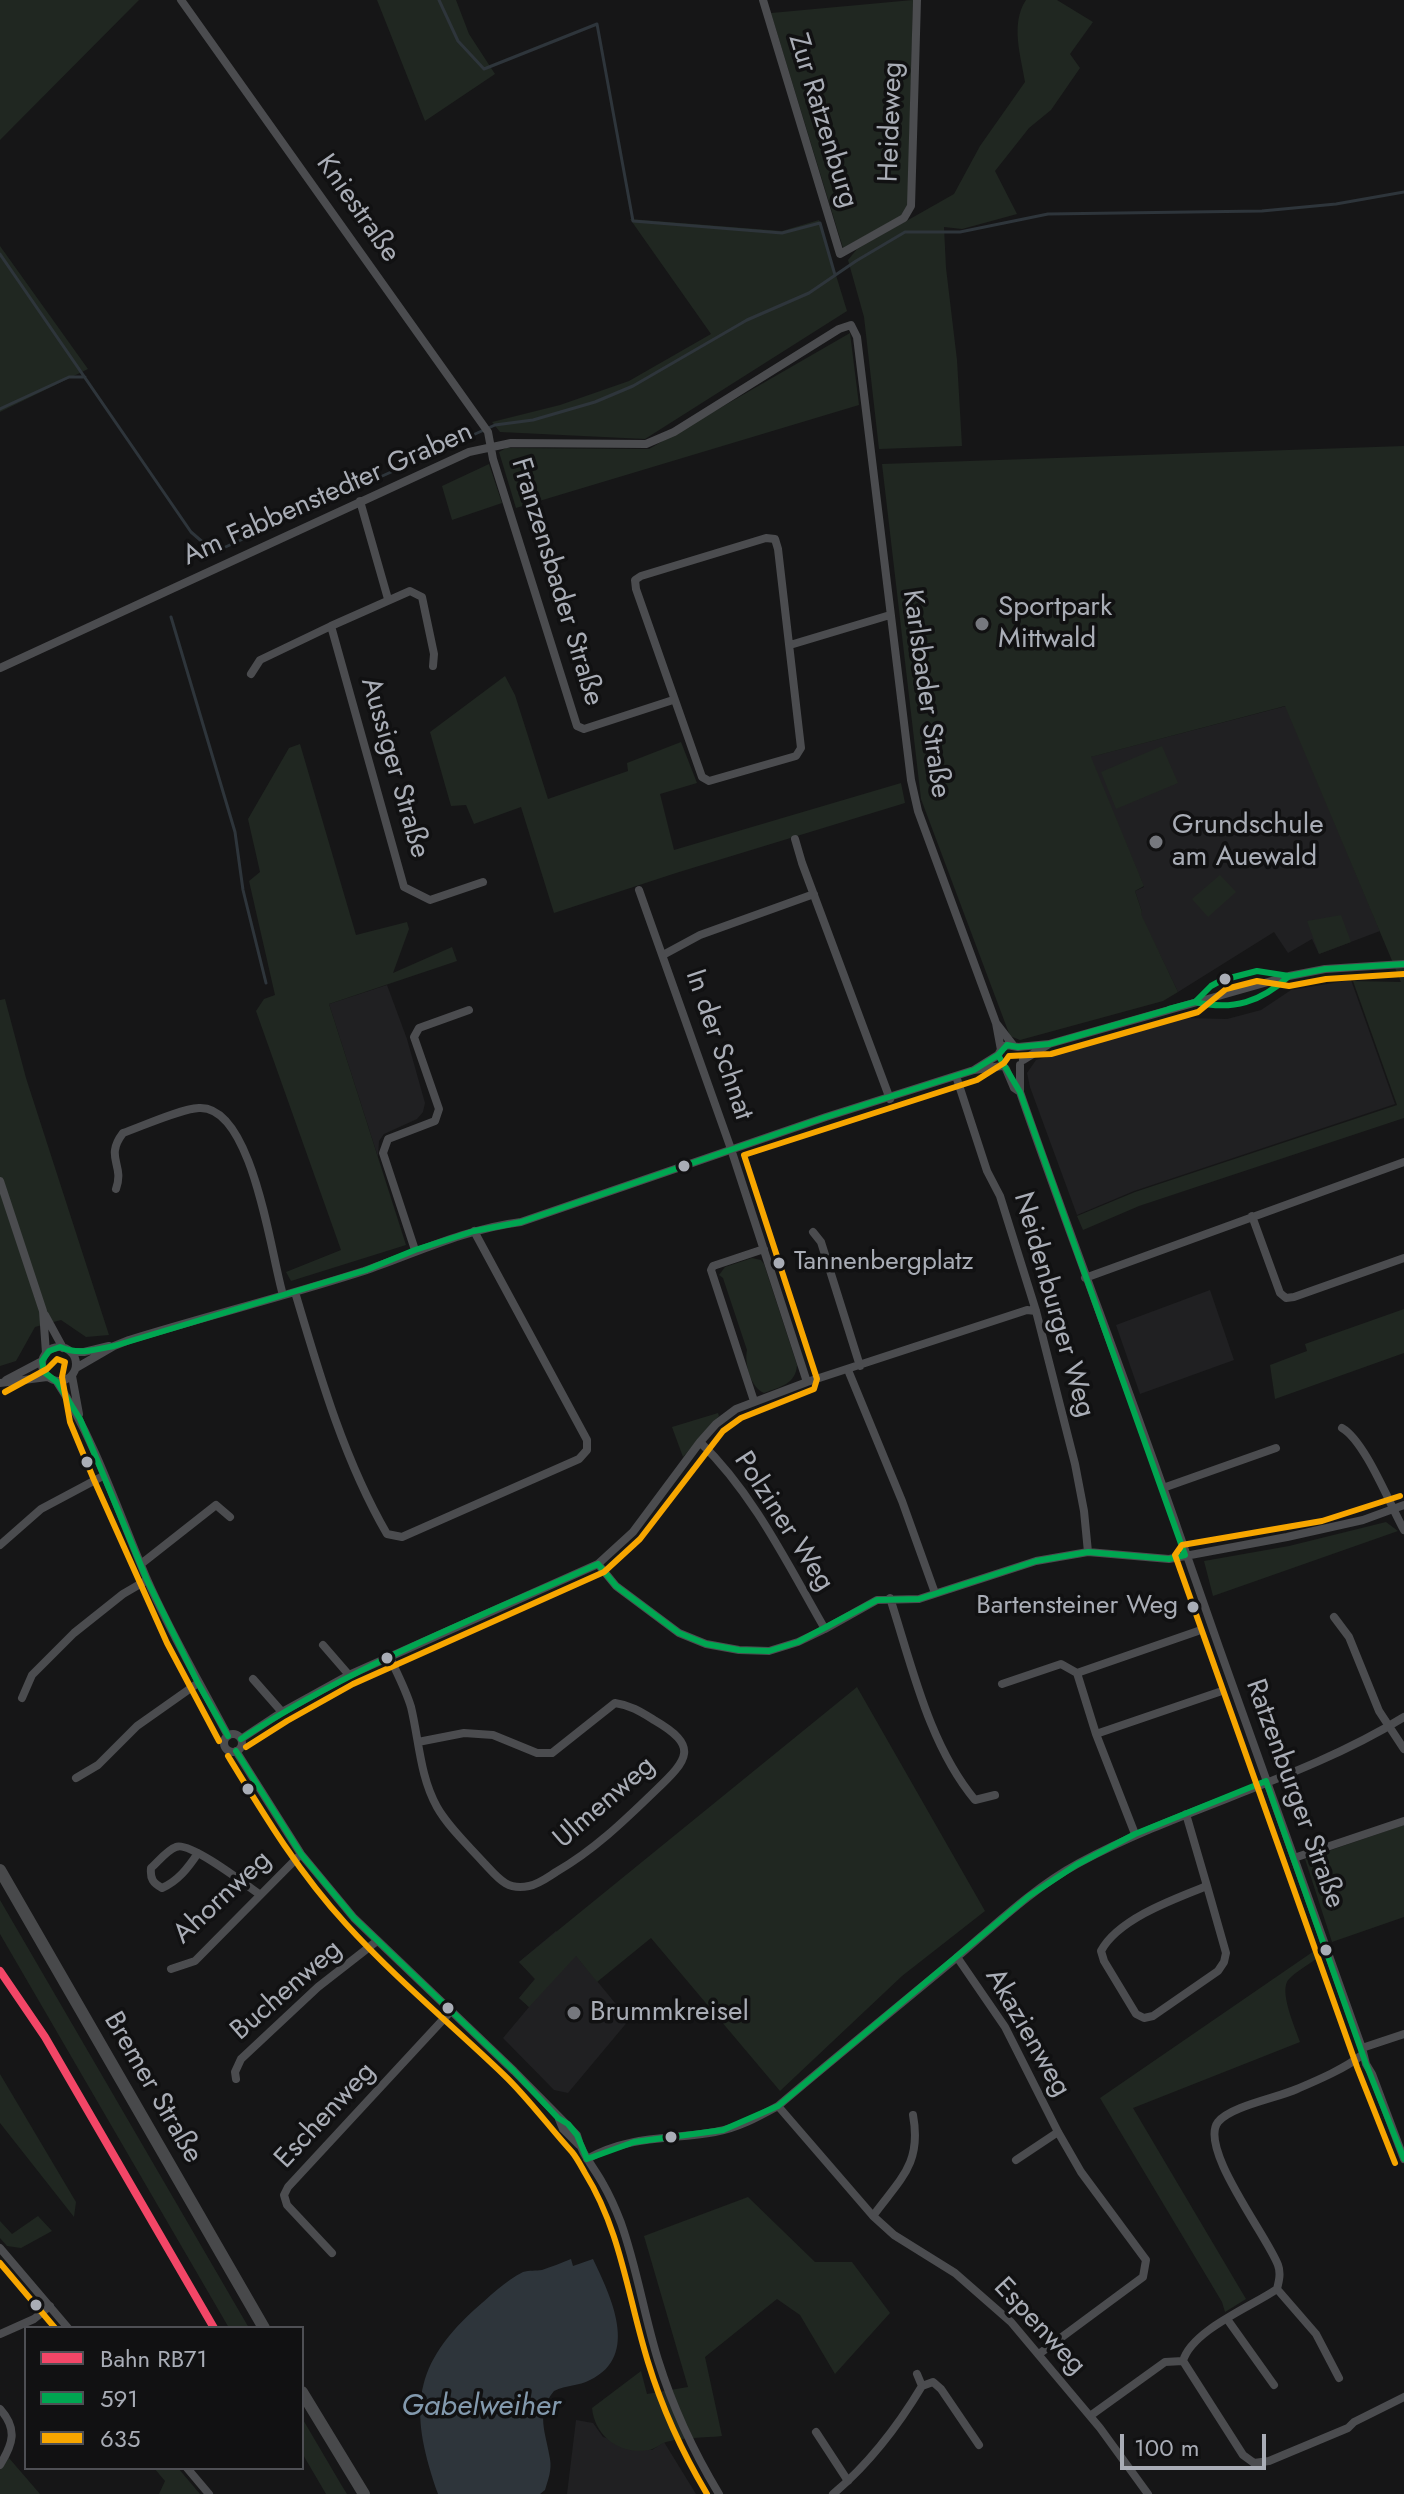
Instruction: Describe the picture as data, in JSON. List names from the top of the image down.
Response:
{
  "streets": {
    "main road": ["Bremer Straße"],
    "street": [
      "Zur Ratzenburg",
      "Heideweg",
      "Kniestraße",
      "Am Fabbenstedter Graben",
      "Franzensbader Straße",
      "Karlsbader Straße",
      "Aussiger Straße",
      "In der Schnat",
      "Neidenburger Weg",
      "Polziner Weg",
      "Ratzenburger Straße",
      "Ulmenweg",
      "Ahornweg",
      "Buchenweg",
      "Akazienweg",
      "Eschenweg",
      "Espenweg"
    ]
  },
  "crossings": [
    ["Zur Ratzenburg", "Heideweg"],
    ["Kniestraße", "Am Fabbenstedter Graben"],
    ["Kniestraße", "Franzensbader Straße"],
    ["Am Fabbenstedter Graben", "Franzensbader Straße"],
    ["Am Fabbenstedter Graben", "Karlsbader Straße"],
    ["Karlsbader Straße", "Ratzenburger Straße"],
    ["Akazienweg", "Espenweg"]
  ],
  "water": ["Gabelweiher"],
  "places": [
    "Sportpark Mittwald",
    "Grundschule am Auewald",
    "Tannenbergplatz",
    "Bartensteiner Weg",
    "Brummkreisel"
  ],
  "lines": ["transit line 591", "transit line 635", "rail line RB71"],
  "legend": ["Bahn RB71", "591", "635"],
  "scale_bar": "100 m"
}
